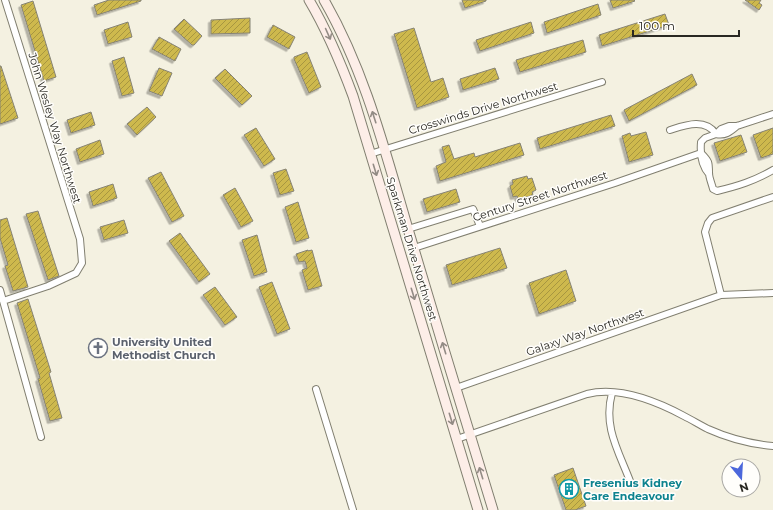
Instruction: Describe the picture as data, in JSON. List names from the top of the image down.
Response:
{
  "streets": {
    "main road": ["Sparkman Drive Northwest"],
    "street": [
      "Crosswinds Drive Northwest",
      "John Wesley Way Northwest",
      "Century Street Northwest",
      "Galaxy Way Northwest"
    ]
  },
  "crossings": [
    ["Crosswinds Drive Northwest", "Sparkman Drive Northwest"],
    ["Century Street Northwest", "Sparkman Drive Northwest"],
    ["Sparkman Drive Northwest", "Galaxy Way Northwest"]
  ],
  "places": {
    "church": ["University United Methodist Church"],
    "building": ["Fresenius Kidney Care Endeavour"]
  },
  "scale_bar": "100 m",
  "north": "bottom"
}
